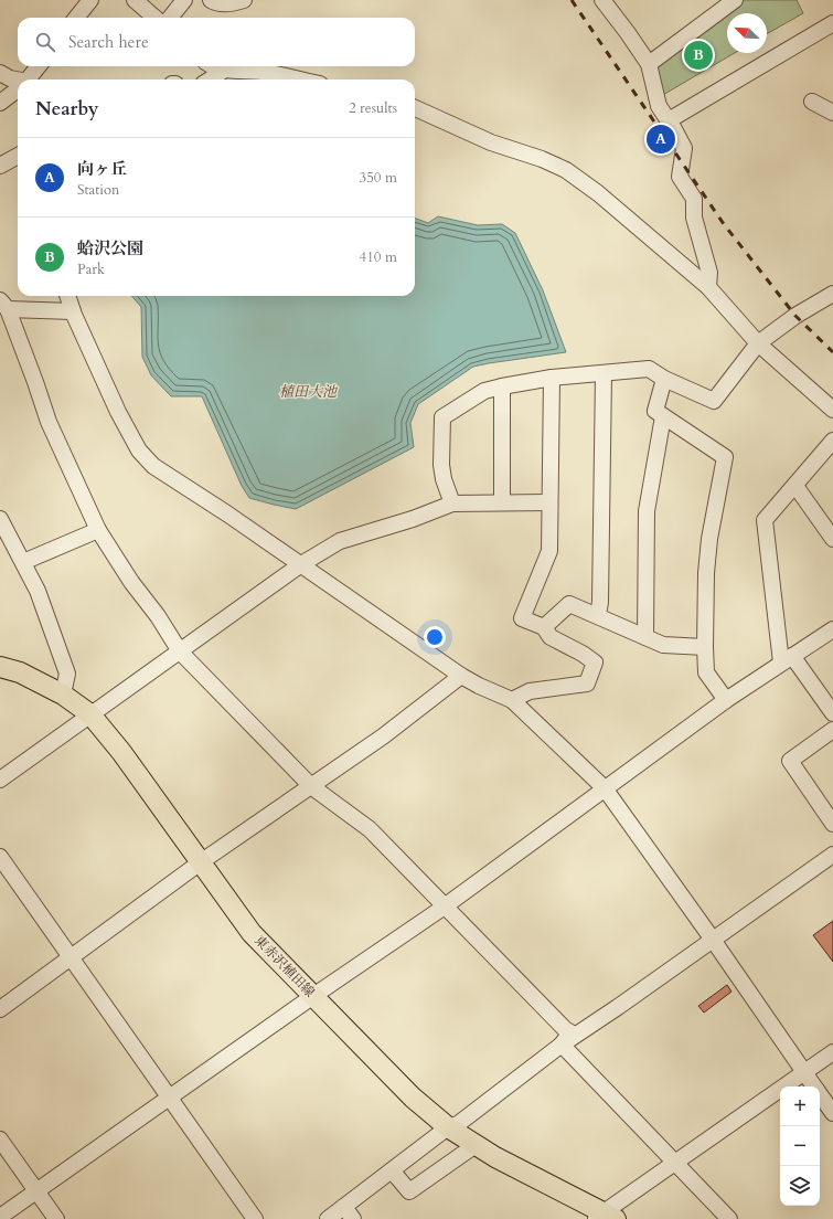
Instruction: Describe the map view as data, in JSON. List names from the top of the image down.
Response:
{
  "streets": {
    "main road": ["東赤沢植田線"]
  },
  "water": ["植田大池"],
  "north": "top left",
  "page": {
    "search": "Search here",
    "pins": ["B", "A"],
    "heading": ["Nearby", "2 results"],
    "list": [
      {
        "mark": "A",
        "name": "向ヶ丘",
        "note": "Station",
        "value": "350 m"
      },
      {
        "mark": "B",
        "name": "蛤沢公園",
        "note": "Park",
        "value": "410 m"
      }
    ],
    "map_buttons": ["+", "−"]
  }
}
